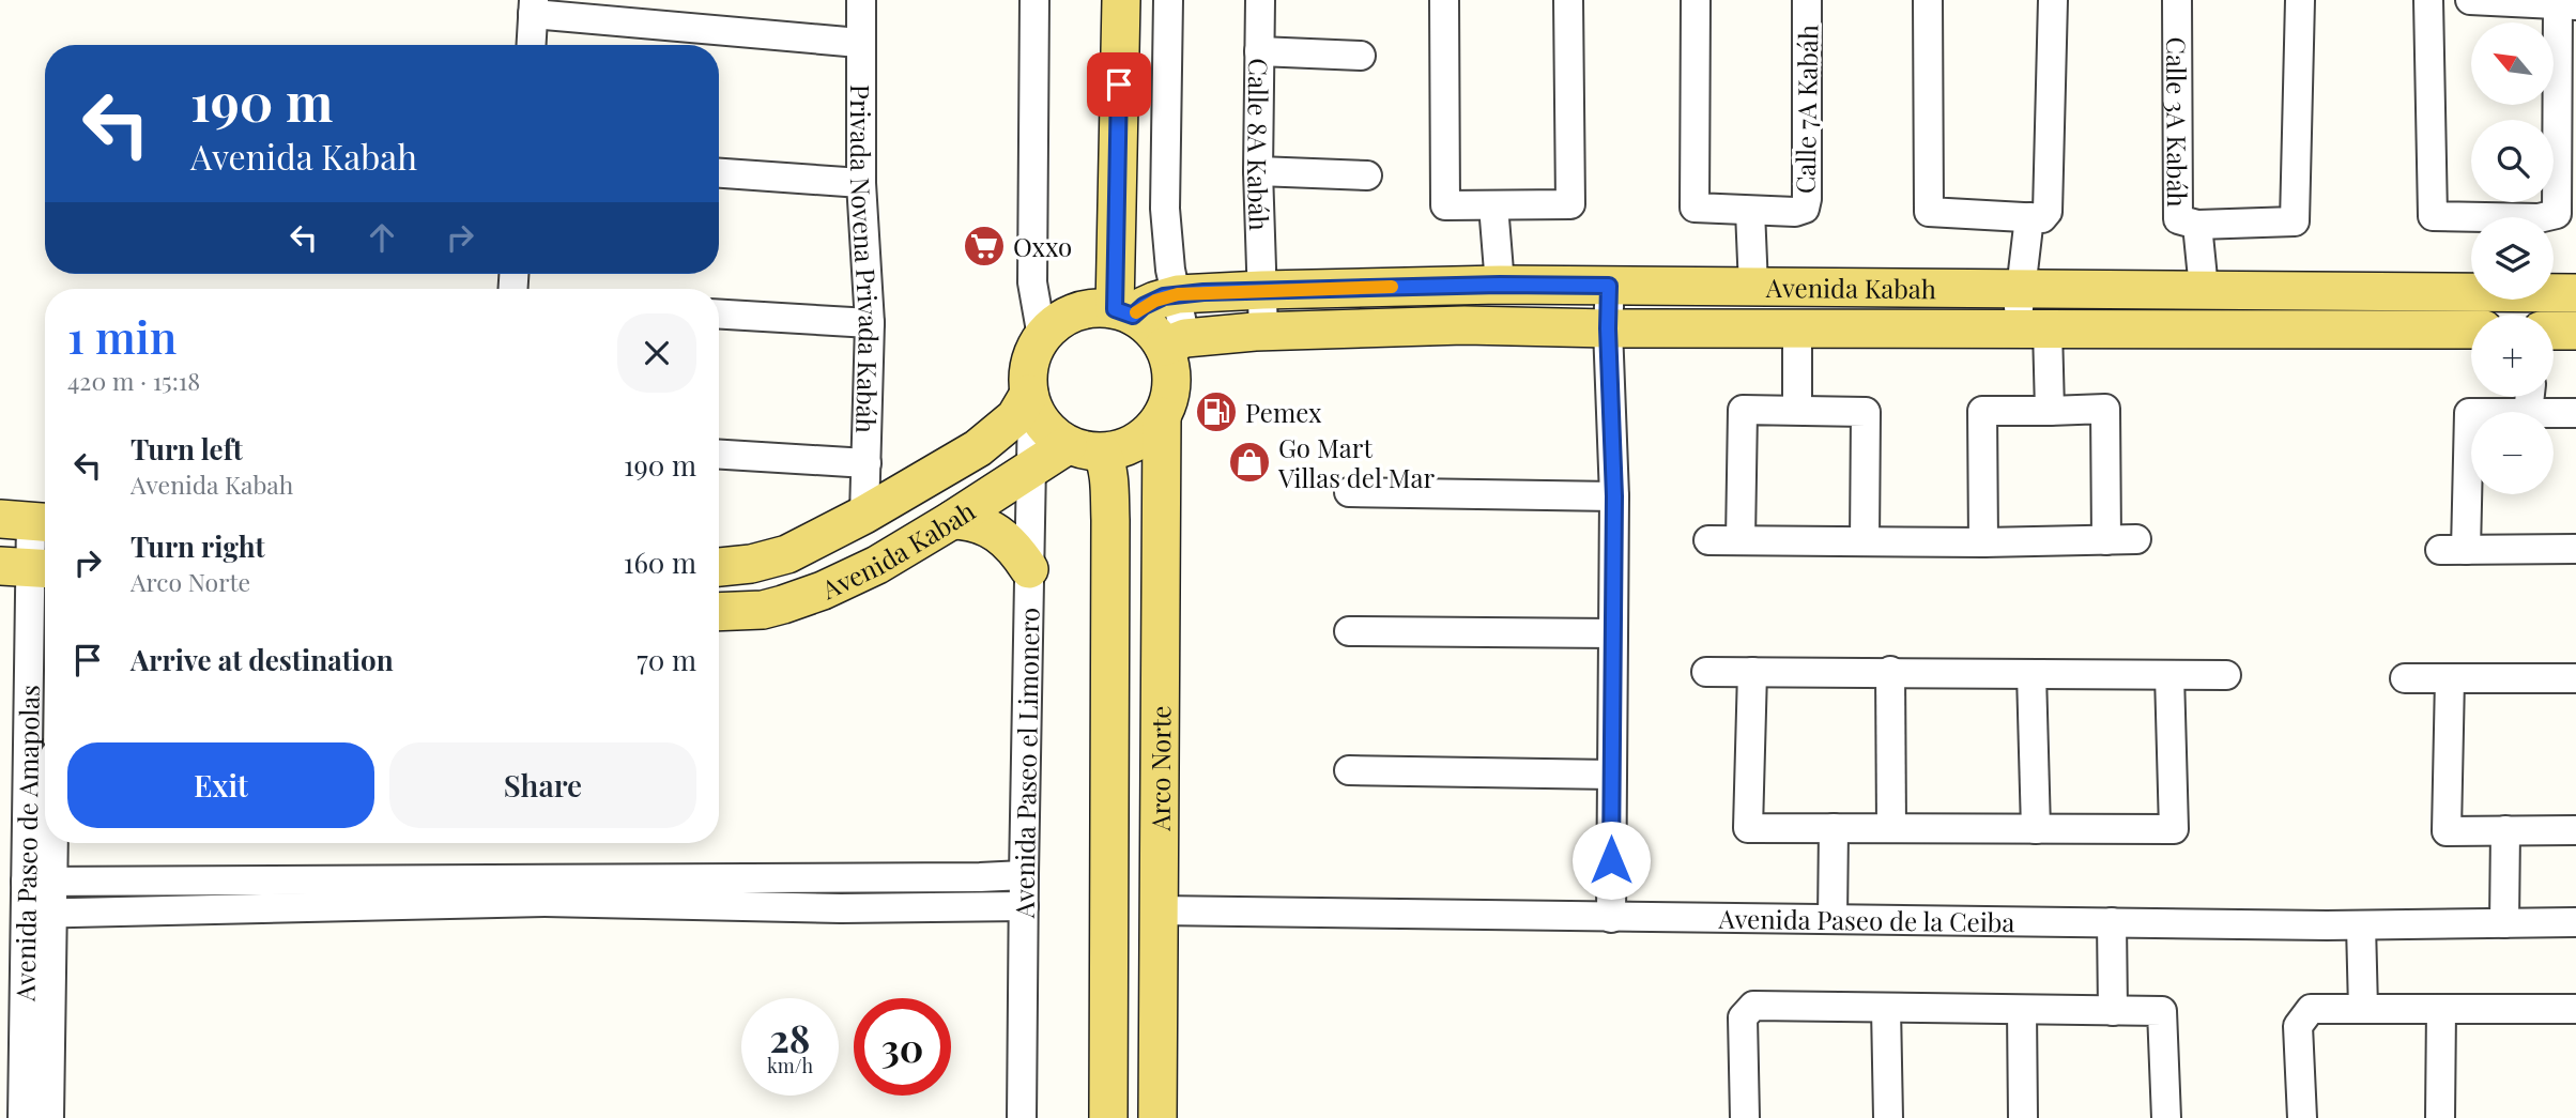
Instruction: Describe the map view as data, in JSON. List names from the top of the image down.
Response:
{
  "streets": {
    "main road": ["Avenida Kabah", "Arco Norte"],
    "street": [
      "Calle 7A Kabáh",
      "Calle 3A Kabáh",
      "Calle 8A Kabáh",
      "Privada Novena Privada Kabáh",
      "Avenida Paseo el Limonero",
      "Avenida Paseo de Amapolas",
      "Avenida Paseo de la Ceiba"
    ]
  },
  "crossings": [
    ["Calle 8A Kabáh", "Avenida Kabah"],
    ["Privada Novena Privada Kabáh", "Avenida Kabah"],
    ["Avenida Kabah", "Avenida Paseo el Limonero"],
    ["Avenida Kabah", "Arco Norte"],
    ["Avenida Paseo el Limonero", "Arco Norte"],
    ["Arco Norte", "Avenida Paseo de la Ceiba"]
  ],
  "places": {
    "supermarket": ["Oxxo"],
    "fuel station": ["Pemex"],
    "shop": ["Go Mart Villas del Mar"]
  },
  "north": "top left",
  "page": {
    "map_buttons": ["+", "−"],
    "turn": ["190 m", "Avenida Kabah"],
    "heading": ["1 min", "420 m · 15:18"],
    "list": [
      {
        "name": "Turn left",
        "note": "Avenida Kabah",
        "value": "190 m"
      },
      {
        "name": "Turn right",
        "note": "Arco Norte",
        "value": "160 m"
      },
      {
        "name": "Arrive at destination",
        "value": "70 m"
      }
    ],
    "buttons": ["Exit", "Share"],
    "speed": "28 km/h",
    "limit": "30"
  }
}
